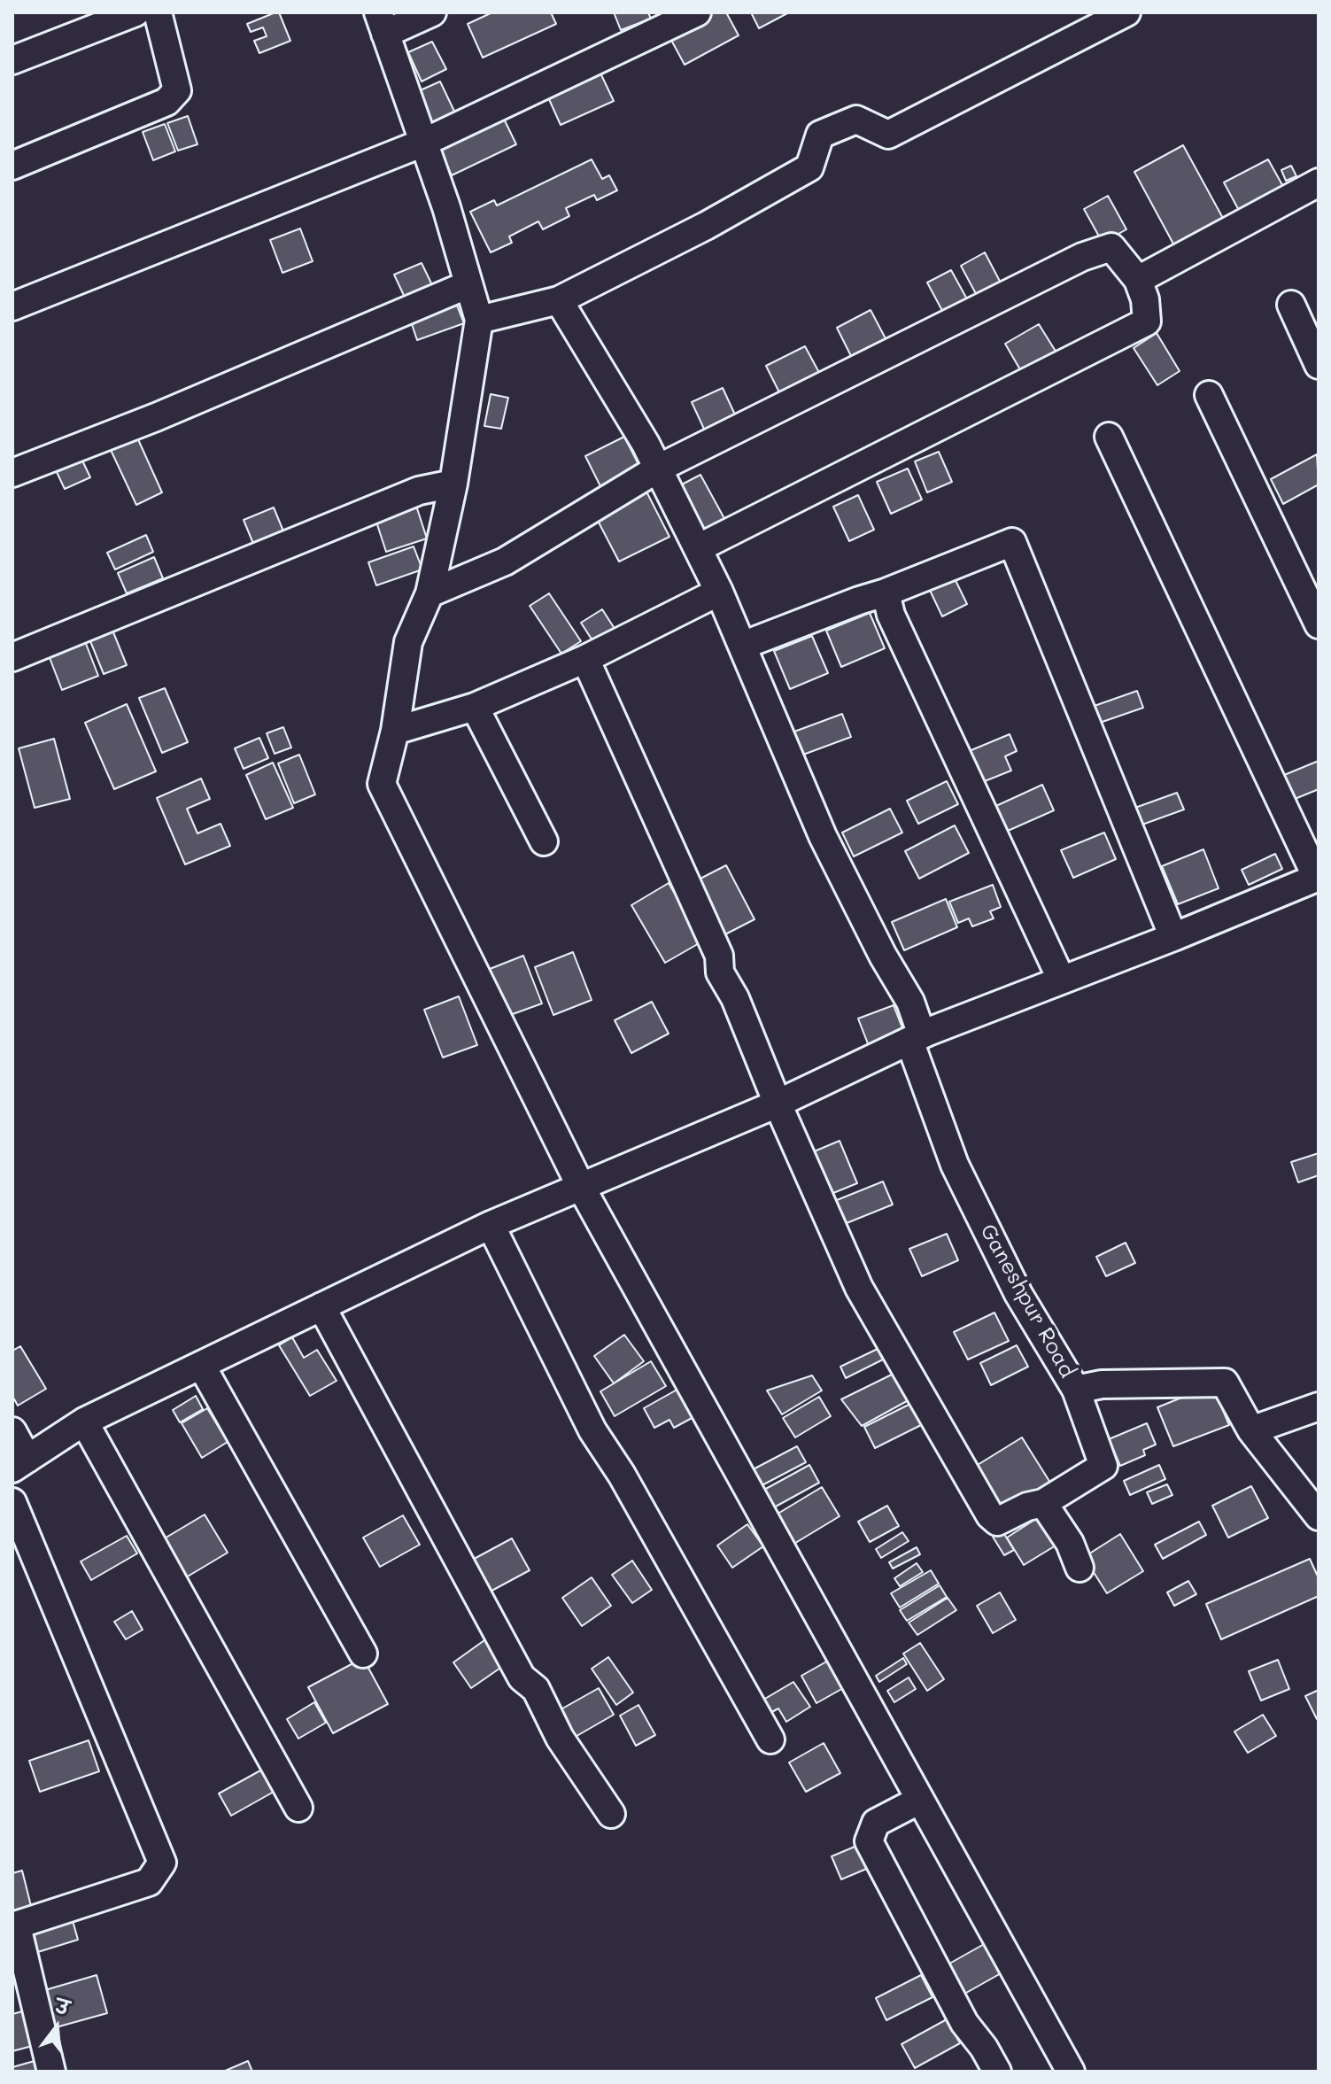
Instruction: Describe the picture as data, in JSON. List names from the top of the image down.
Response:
{
  "streets": {
    "street": ["Ganeshpur Road"]
  },
  "north": "top"
}
